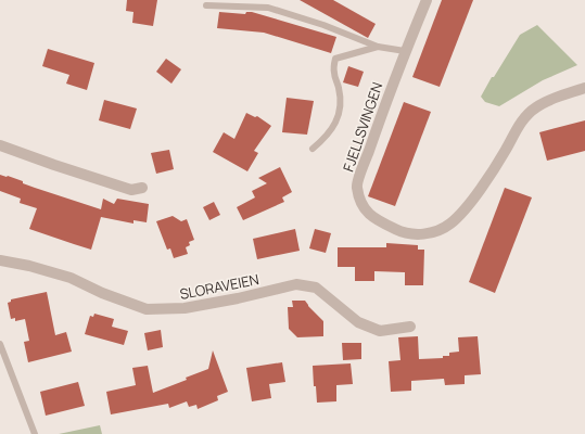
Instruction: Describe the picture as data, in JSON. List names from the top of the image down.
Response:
{
  "streets": {
    "street": ["FJELLSVINGEN", "SLORAVEIEN"]
  }
}
